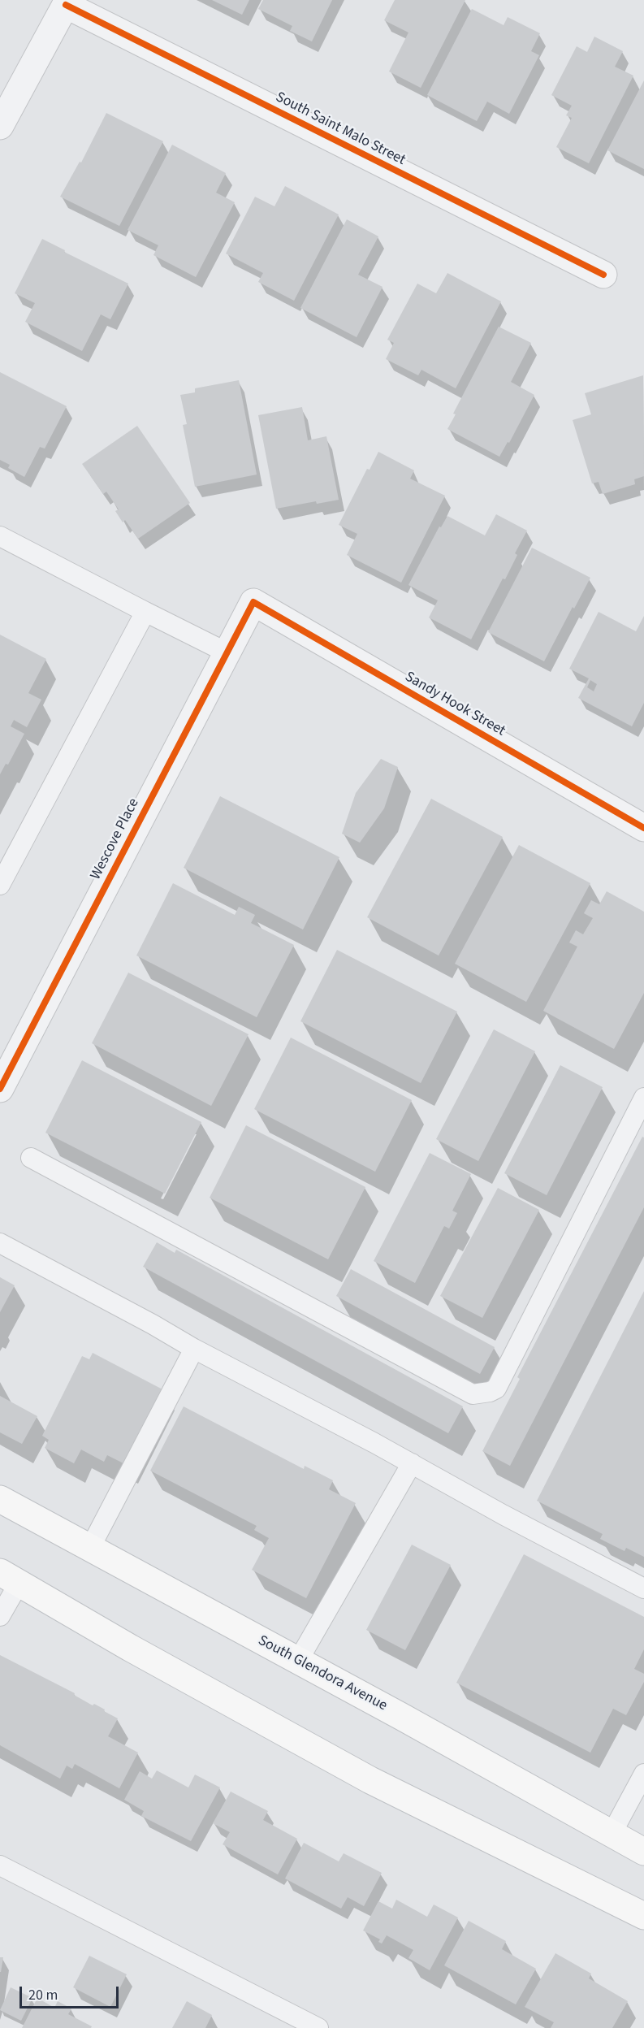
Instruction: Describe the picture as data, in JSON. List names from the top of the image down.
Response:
{
  "streets": {
    "main road": ["South Glendora Avenue"],
    "street": ["South Saint Malo Street", "Sandy Hook Street", "Wescove Place"]
  },
  "crossings": [
    ["Sandy Hook Street", "Wescove Place"]
  ],
  "scale_bar": "20 m"
}
